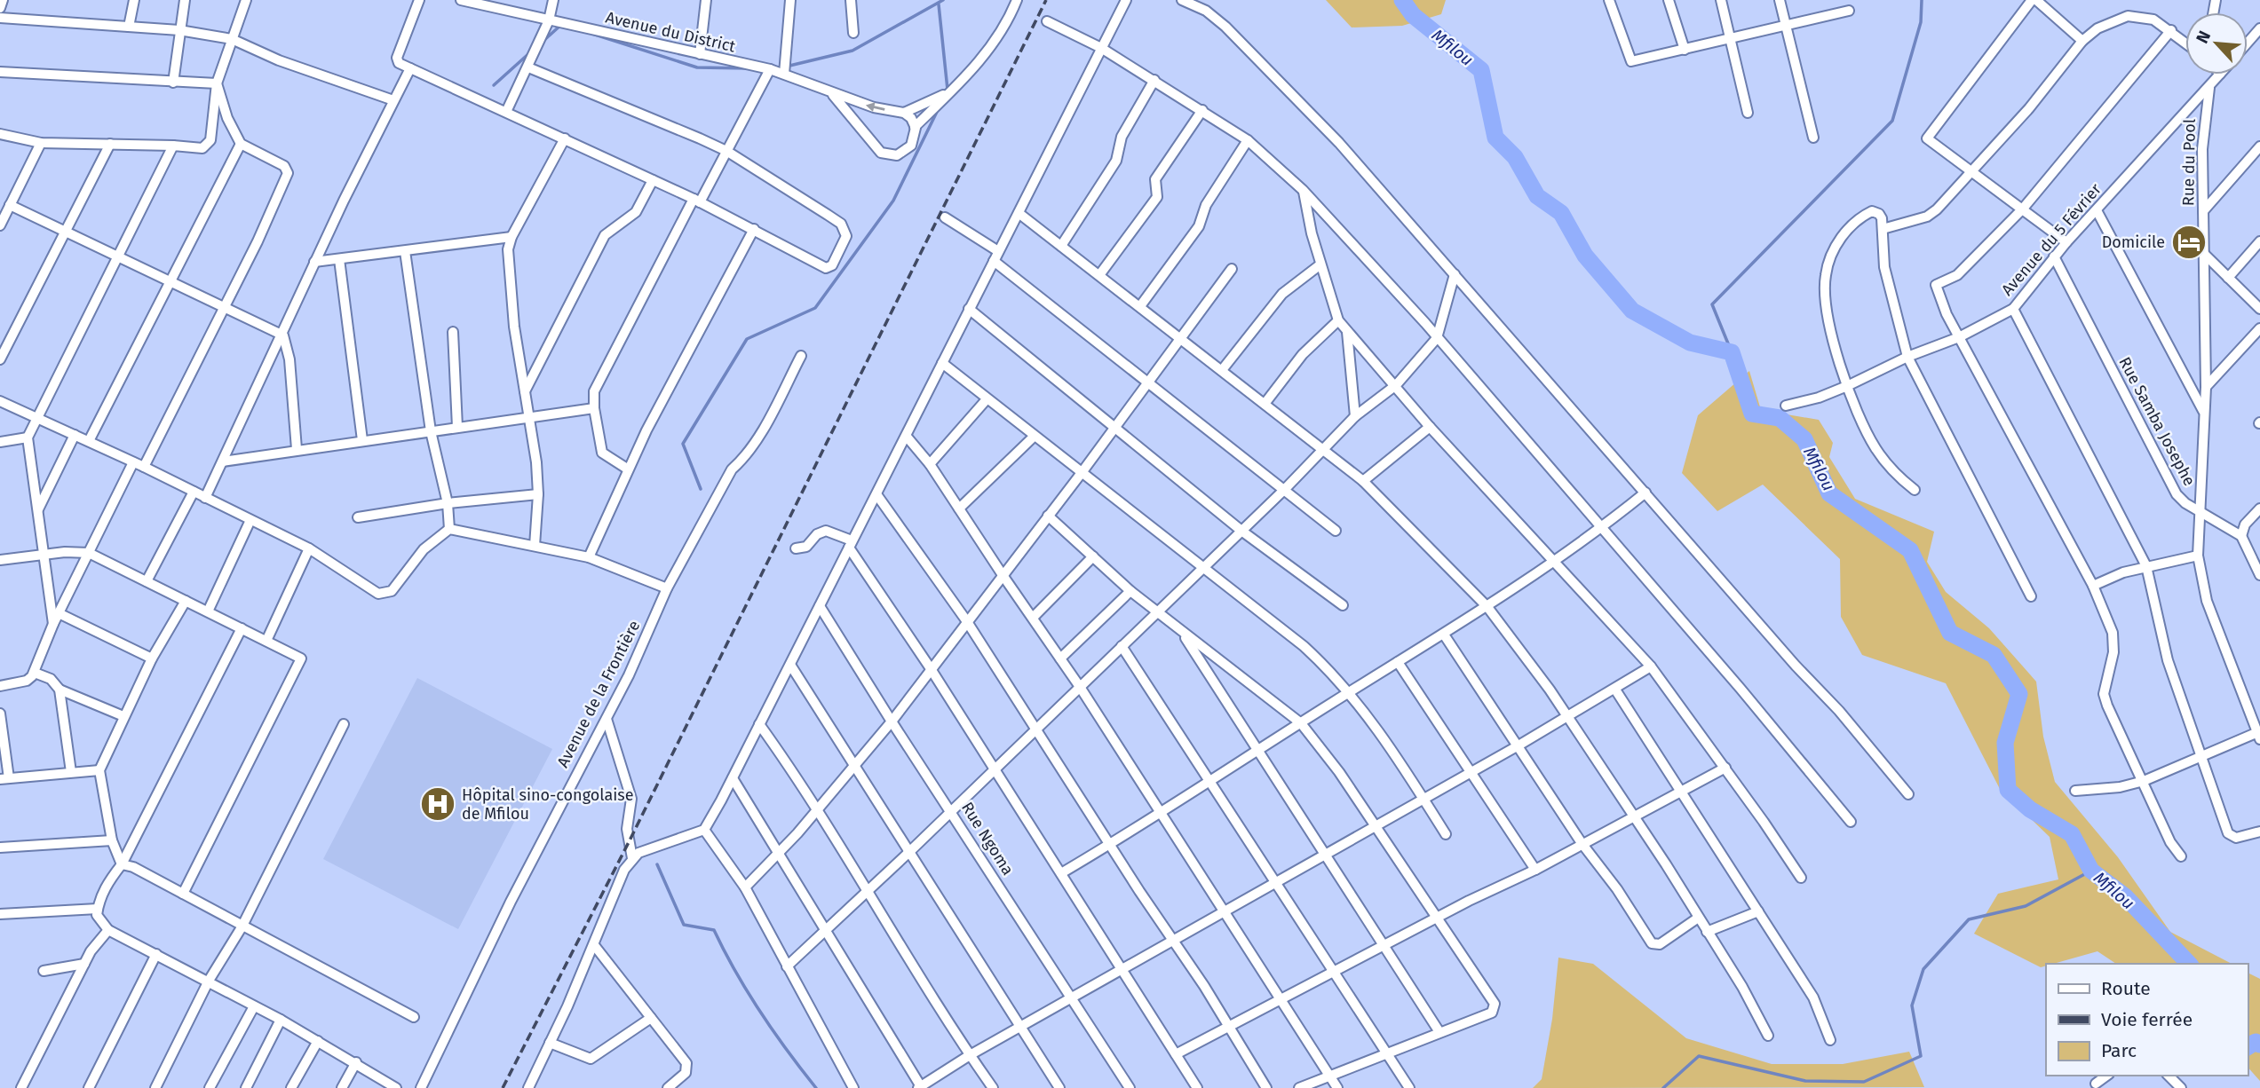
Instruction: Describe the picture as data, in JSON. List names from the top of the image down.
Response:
{
  "streets": {
    "street": [
      "Avenue du District",
      "Rue du Pool",
      "Avenue du 5 Février",
      "Rue Samba Josephe",
      "Avenue de la Frontière",
      "Rue Ngoma"
    ]
  },
  "crossings": [
    ["Rue du Pool", "Avenue du 5 Février"],
    ["Rue du Pool", "Rue Samba Josephe"],
    ["Avenue du 5 Février", "Rue Samba Josephe"]
  ],
  "water": ["Mfilou"],
  "places": {
    "hotel": ["Domicile"],
    "hospital": ["Hôpital sino-congolaise de Mfilou"]
  },
  "legend": ["Route", "Voie ferrée", "Parc"],
  "north": "top left"
}
